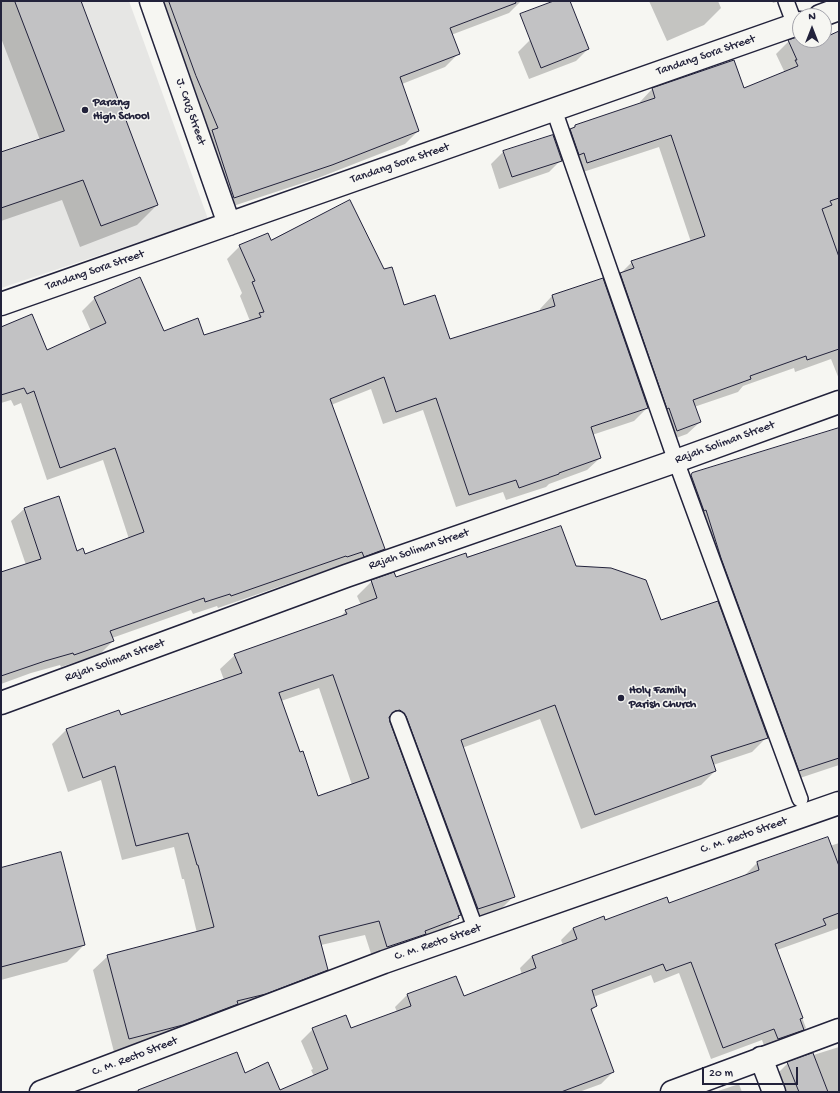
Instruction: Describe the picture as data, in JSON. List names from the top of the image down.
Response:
{
  "streets": {
    "street": [
      "Tandang Sora Street",
      "J. Cruz Street",
      "Rajah Soliman Street",
      "C. M. Recto Street"
    ]
  },
  "crossings": [
    ["Tandang Sora Street", "J. Cruz Street"]
  ],
  "places": ["Parang High School", "Holy Family Parish Church"],
  "scale_bar": "20 m",
  "north": "top"
}
